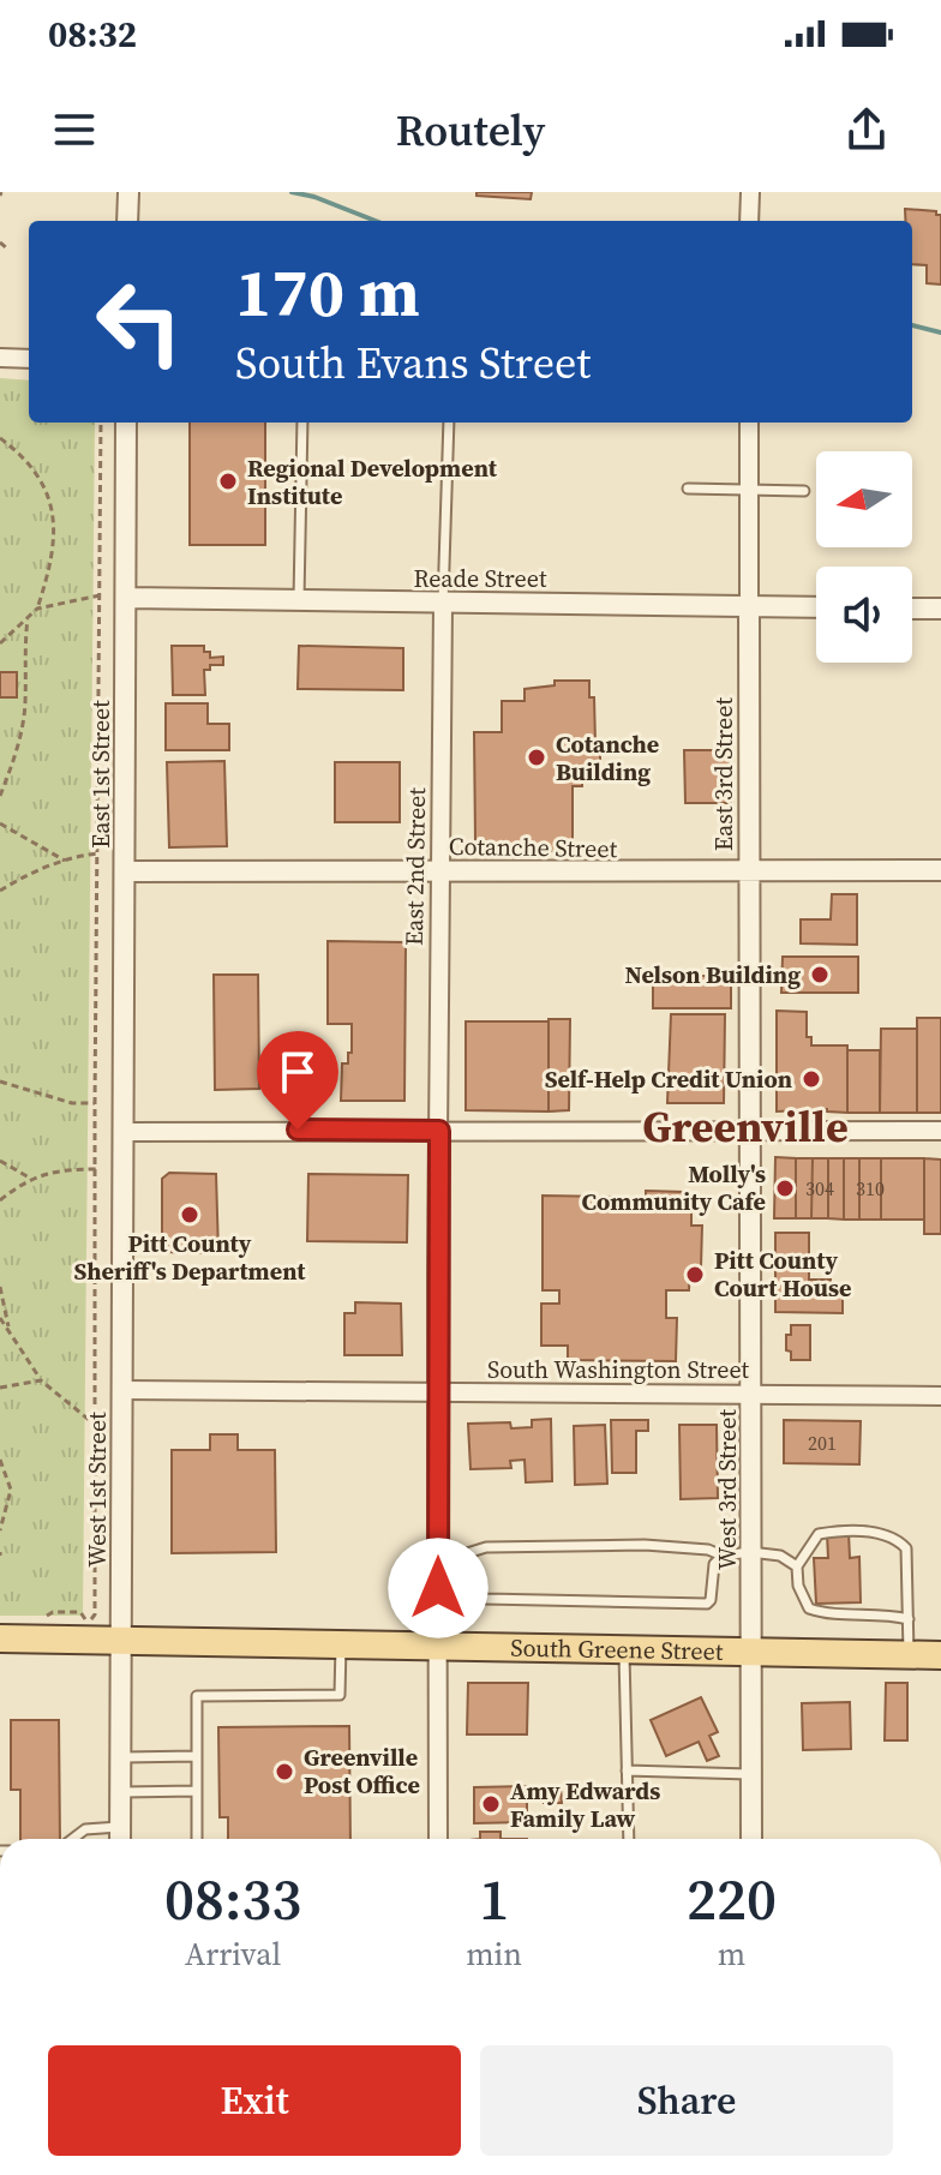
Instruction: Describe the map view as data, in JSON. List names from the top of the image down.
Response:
{
  "streets": {
    "main road": ["South Greene Street"],
    "street": [
      "Reade Street",
      "East 1st Street",
      "East 3rd Street",
      "Cotanche Street",
      "East 2nd Street",
      "South Washington Street",
      "West 1st Street",
      "West 3rd Street"
    ]
  },
  "crossings": [
    ["Reade Street", "East 1st Street"],
    ["Reade Street", "East 3rd Street"],
    ["Reade Street", "East 2nd Street"],
    ["East 1st Street", "Cotanche Street"],
    ["East 1st Street", "West 1st Street"],
    ["East 3rd Street", "Cotanche Street"],
    ["East 3rd Street", "West 3rd Street"],
    ["Cotanche Street", "East 2nd Street"],
    ["East 2nd Street", "South Washington Street"],
    ["East 2nd Street", "South Greene Street"],
    ["South Washington Street", "West 1st Street"],
    ["South Washington Street", "West 3rd Street"],
    ["West 1st Street", "South Greene Street"],
    ["West 3rd Street", "South Greene Street"]
  ],
  "districts": ["Greenville"],
  "places": [
    "Regional Development Institute",
    "Cotanche Building",
    "Nelson Building",
    "Self-Help Credit Union",
    "Molly's Community Cafe",
    "Pitt County Sheriff's Department",
    "Pitt County Court House",
    "Greenville Post Office",
    "Amy Edwards Family Law"
  ],
  "house_numbers": ["304", "310", "201"],
  "north": "left",
  "page": {
    "status": "08:32",
    "header": "Routely",
    "turn": ["170 m", "South Evans Street"],
    "eta": [
      "08:33",
      "Arrival",
      "1",
      "min",
      "220",
      "m"
    ],
    "buttons": ["Exit", "Share"]
  }
}
